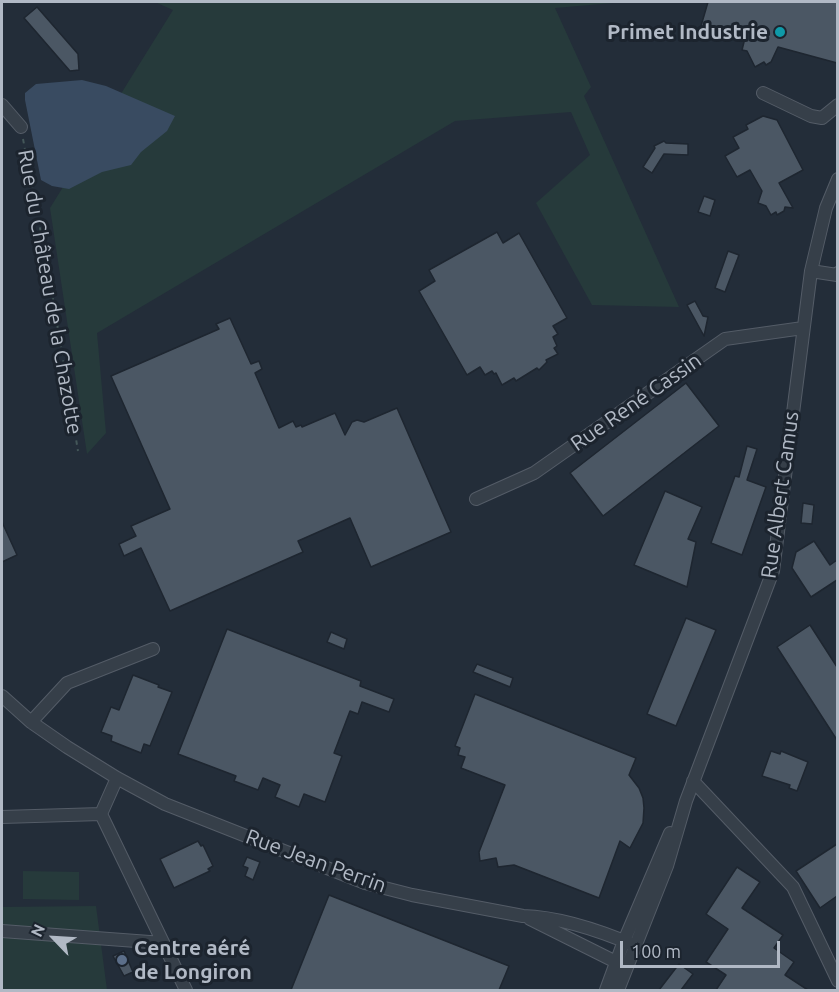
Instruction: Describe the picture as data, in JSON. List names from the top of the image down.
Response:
{
  "streets": {
    "street": [
      "Rue du Château de la Chazotte",
      "Rue René Cassin",
      "Rue Albert Camus",
      "Rue Jean Perrin"
    ]
  },
  "crossings": [
    ["Rue René Cassin", "Rue Albert Camus"],
    ["Rue Albert Camus", "Rue Jean Perrin"]
  ],
  "places": ["Primet Industrie", "Centre aéré de Longiron"],
  "scale_bar": "100 m",
  "north": "top left"
}
